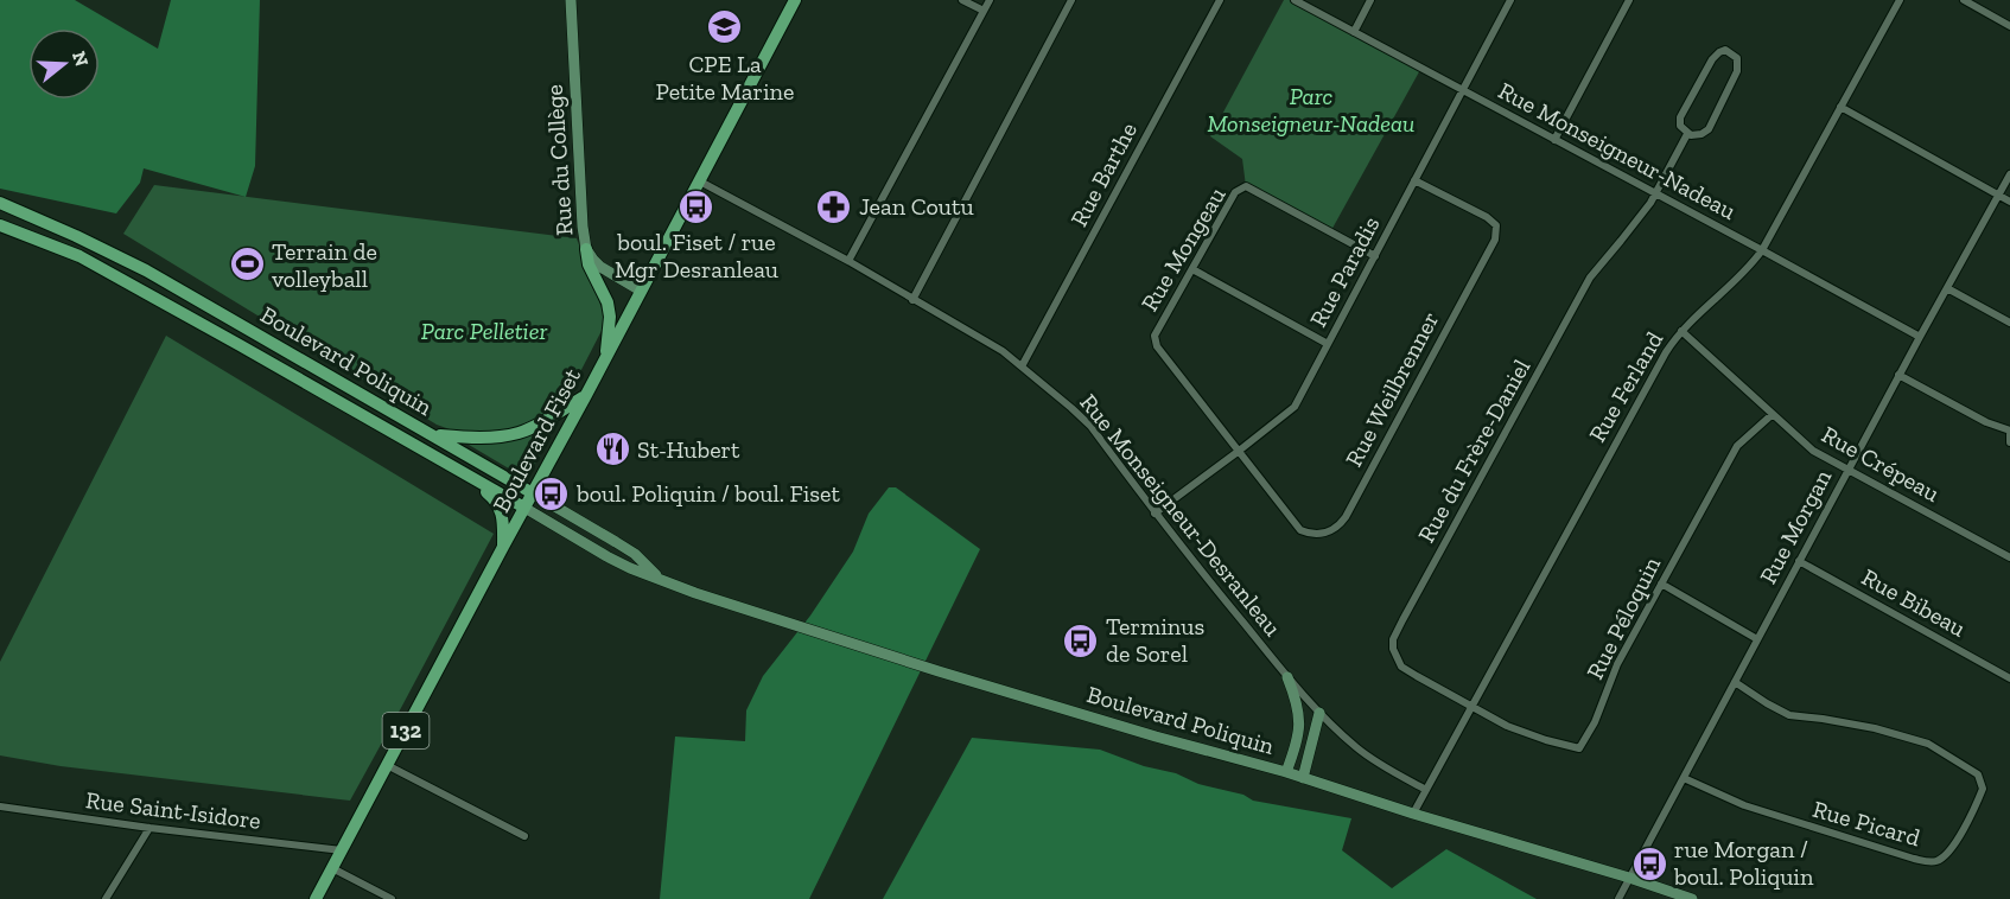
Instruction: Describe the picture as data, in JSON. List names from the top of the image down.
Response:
{
  "streets": {
    "main road": ["Boulevard Poliquin", "Boulevard Fiset", "132"],
    "street": [
      "Rue Monseigneur-Nadeau",
      "Rue du Collège",
      "Rue Barthe",
      "Rue Mongeau",
      "Rue Paradis",
      "Rue Ferland",
      "Rue Weilbrenner",
      "Rue du Frère-Daniel",
      "Rue Crépeau",
      "Rue Monseigneur-Desranleau",
      "Rue Morgan",
      "Rue Bibeau",
      "Rue Péloquin",
      "Rue Saint-Isidore",
      "Rue Picard"
    ]
  },
  "crossings": [
    ["Rue Monseigneur-Nadeau", "Rue Paradis"],
    ["Rue Monseigneur-Nadeau", "Rue Ferland"],
    ["Rue Monseigneur-Nadeau", "Rue du Frère-Daniel"],
    ["Rue Monseigneur-Nadeau", "Rue Morgan"],
    ["Rue du Collège", "Boulevard Fiset"],
    ["Rue Barthe", "Rue Monseigneur-Desranleau"],
    ["Rue Mongeau", "Rue Paradis"],
    ["Rue Mongeau", "Rue Weilbrenner"],
    ["Rue Paradis", "Rue Weilbrenner"],
    ["Rue Paradis", "Rue Monseigneur-Desranleau"],
    ["Boulevard Poliquin", "Rue Ferland"],
    ["Boulevard Poliquin", "Boulevard Fiset"],
    ["Boulevard Poliquin", "Rue Morgan"],
    ["Rue Ferland", "Rue du Frère-Daniel"],
    ["Rue Ferland", "Rue Crépeau"],
    ["Rue Ferland", "Rue Monseigneur-Desranleau"],
    ["Rue Ferland", "Rue Péloquin"],
    ["Boulevard Fiset", "Rue Monseigneur-Desranleau"],
    ["Boulevard Fiset", "Rue Saint-Isidore"],
    ["Rue du Frère-Daniel", "Rue Péloquin"],
    ["Rue Crépeau", "Rue Morgan"],
    ["Rue Crépeau", "Rue Péloquin"],
    ["Rue Morgan", "Rue Bibeau"],
    ["Rue Morgan", "Rue Picard"]
  ],
  "parks": ["Parc Monseigneur-Nadeau", "Parc Pelletier"],
  "places": {
    "school or university": ["CPE La Petite Marine"],
    "bus stop": [
      "boul. Fiset / rue Mgr Desranleau",
      "boul. Poliquin / boul. Fiset",
      "Terminus de Sorel",
      "rue Morgan / boul. Poliquin"
    ],
    "pharmacy": ["Jean Coutu"],
    "sports": ["Terrain de volleyball"],
    "restaurant": ["St-Hubert"]
  },
  "north": "right"
}
